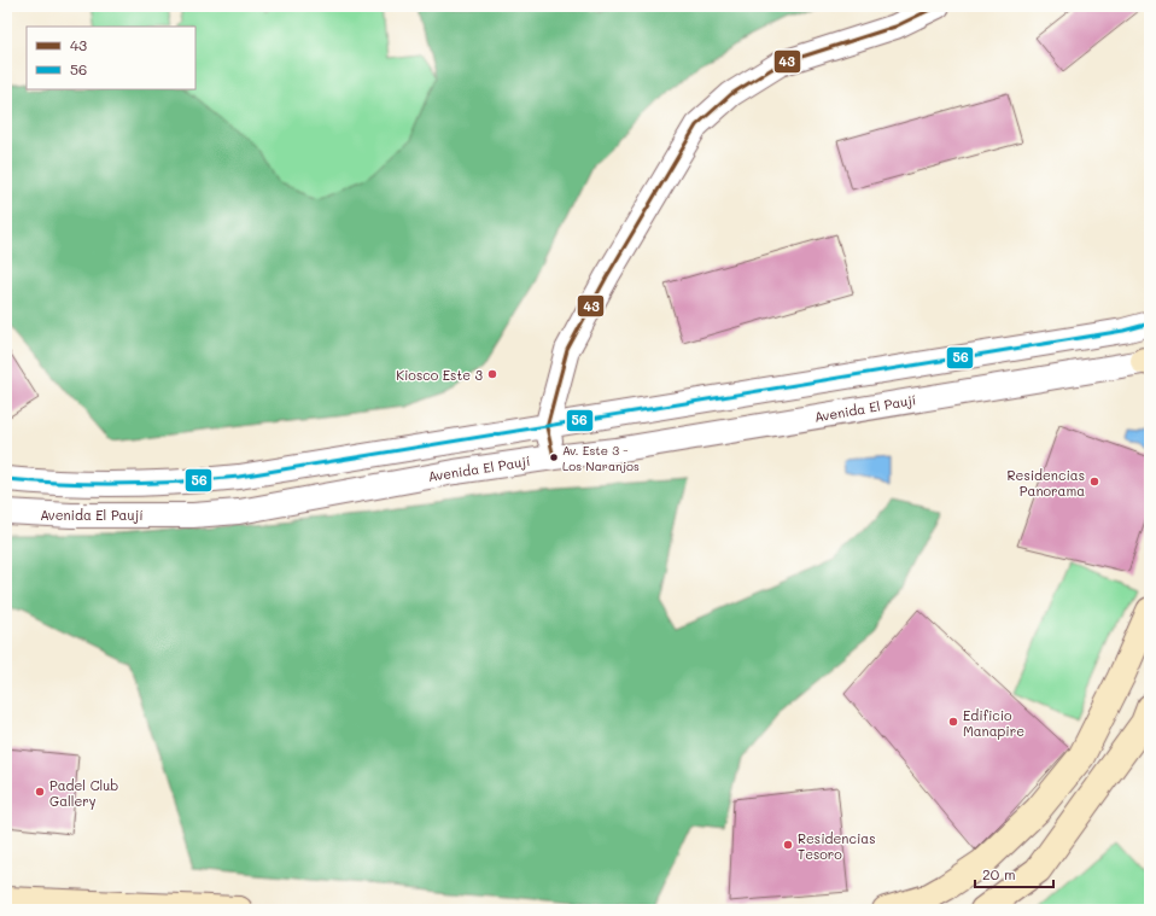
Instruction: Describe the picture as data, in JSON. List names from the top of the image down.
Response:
{
  "streets": {
    "street": ["Avenida El Paují"]
  },
  "places": [
    "Kiosco Este 3",
    "Av. Este 3 - Los Naranjos",
    "Residencias Panorama",
    "Edificio Manapire",
    "Padel Club Gallery",
    "Residencias Tesoro"
  ],
  "lines": ["transit line 43", "transit line 56"],
  "legend": ["43", "56"],
  "scale_bar": "20 m"
}
